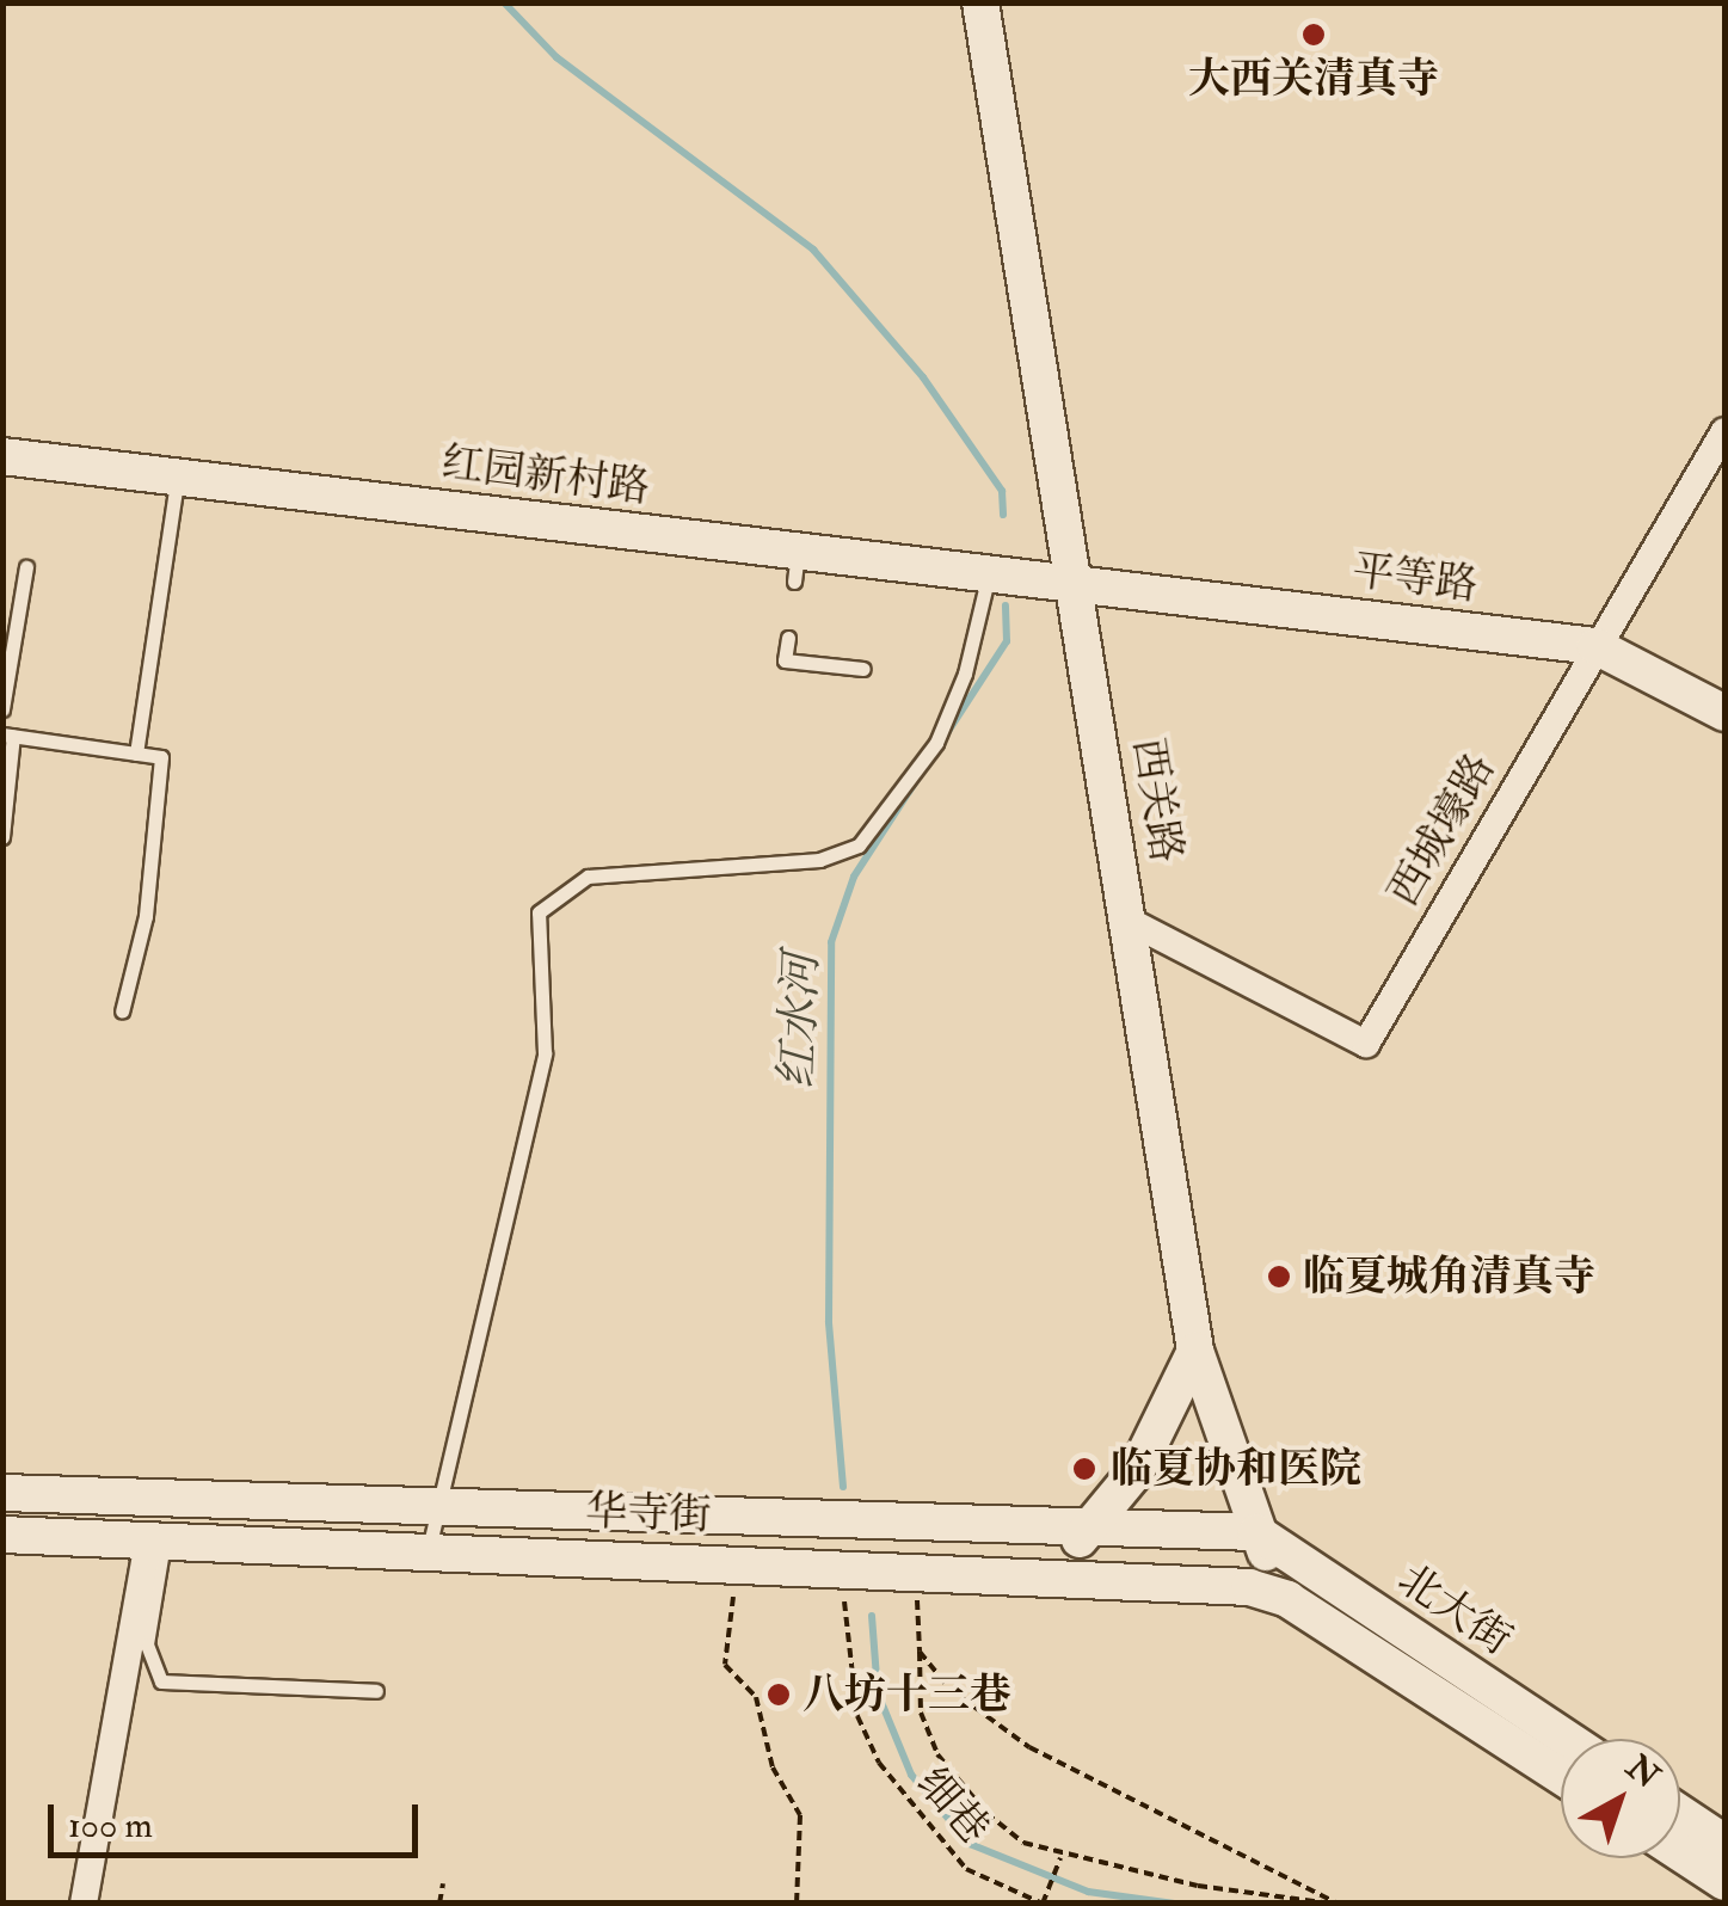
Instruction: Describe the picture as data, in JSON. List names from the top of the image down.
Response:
{
  "streets": {
    "main road": [
      "红园新村路",
      "平等路",
      "西关路",
      "华寺街",
      "北大街"
    ],
    "street": ["西城壕路"],
    "path": ["细巷"]
  },
  "crossings": [
    ["红园新村路", "平等路"],
    ["红园新村路", "西关路"],
    ["平等路", "西关路"],
    ["平等路", "西城壕路"],
    ["西关路", "西城壕路"],
    ["西关路", "华寺街"],
    ["西关路", "北大街"],
    ["华寺街", "北大街"],
    ["华寺街", "细巷"]
  ],
  "water": ["红水河"],
  "places": [
    "大西关清真寺",
    "临夏城角清真寺",
    "临夏协和医院",
    "八坊十三巷"
  ],
  "scale_bar": "100 m",
  "north": "top right"
}
